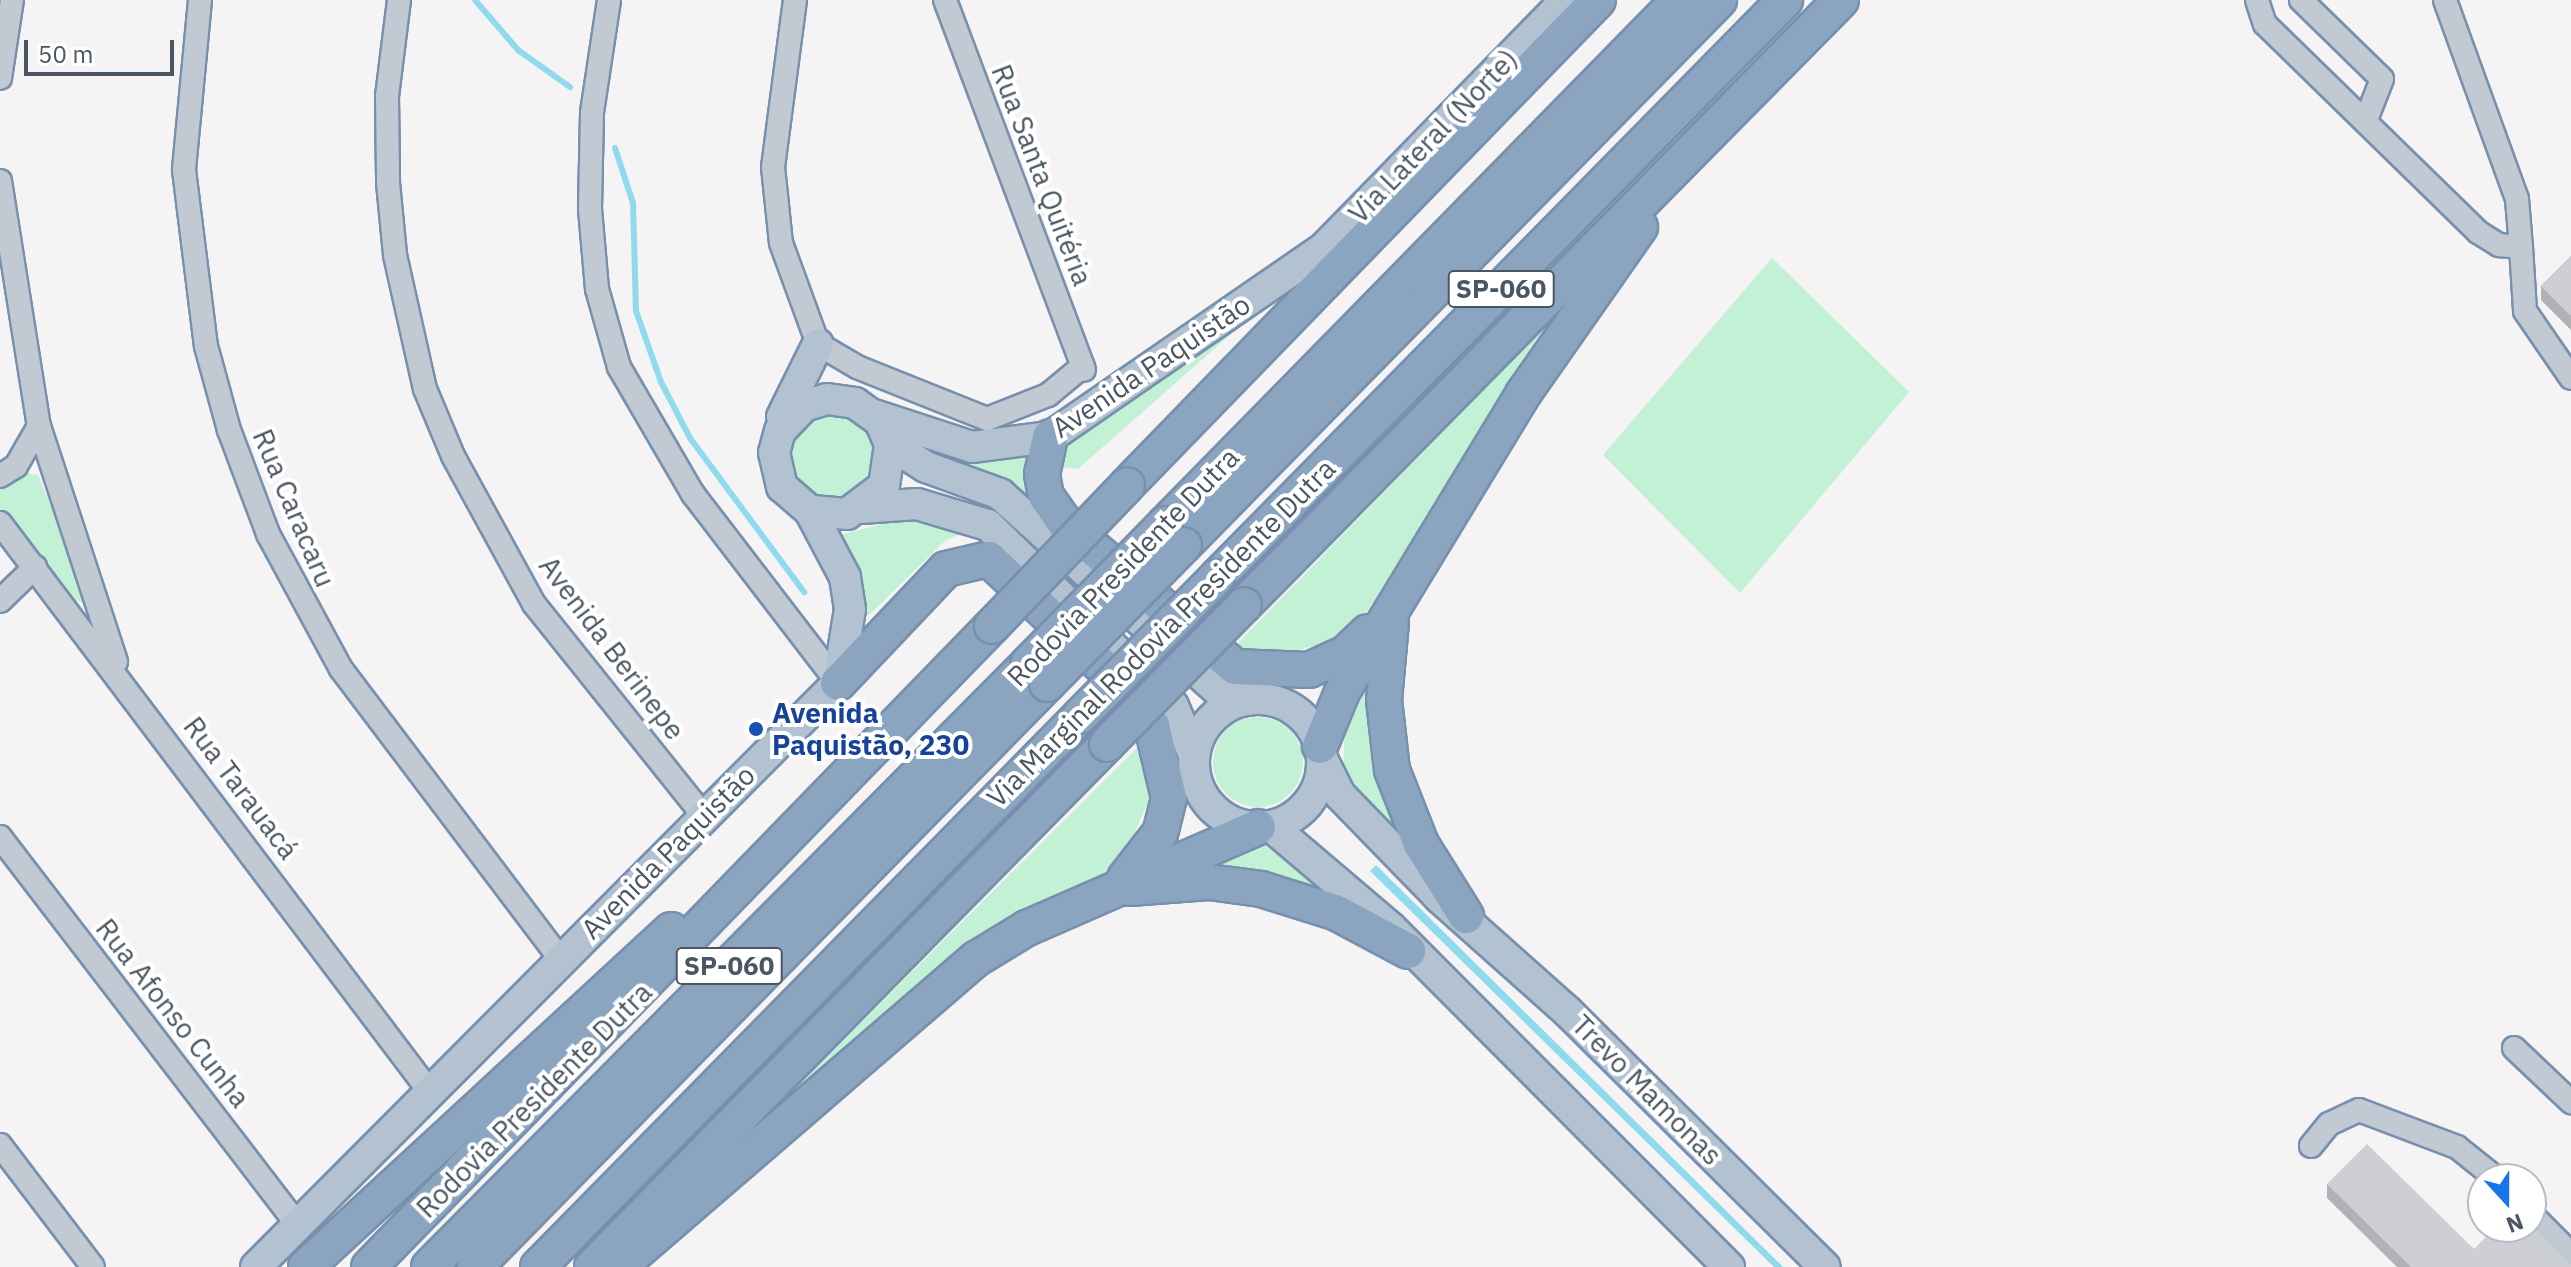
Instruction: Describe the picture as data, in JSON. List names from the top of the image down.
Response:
{
  "streets": {
    "highway": ["SP-060", "Rodovia Presidente Dutra", "Via Marginal Rodovia Presidente Dutra"],
    "main road": ["Via Lateral (Norte)", "Avenida Paquistão", "Trevo Mamonas"],
    "street": [
      "Rua Santa Quitéria",
      "Rua Caracaru",
      "Avenida Berinepe",
      "Rua Tarauacá",
      "Rua Afonso Cunha"
    ]
  },
  "crossings": [
    ["Via Lateral (Norte)", "Avenida Paquistão"],
    ["Avenida Paquistão", "Rua Caracaru"],
    ["Avenida Paquistão", "Avenida Berinepe"],
    ["Avenida Paquistão", "Rua Tarauacá"],
    ["Avenida Paquistão", "Rua Afonso Cunha"]
  ],
  "places": ["Avenida Paquistão, 230"],
  "scale_bar": "50 m",
  "north": "bottom"
}
